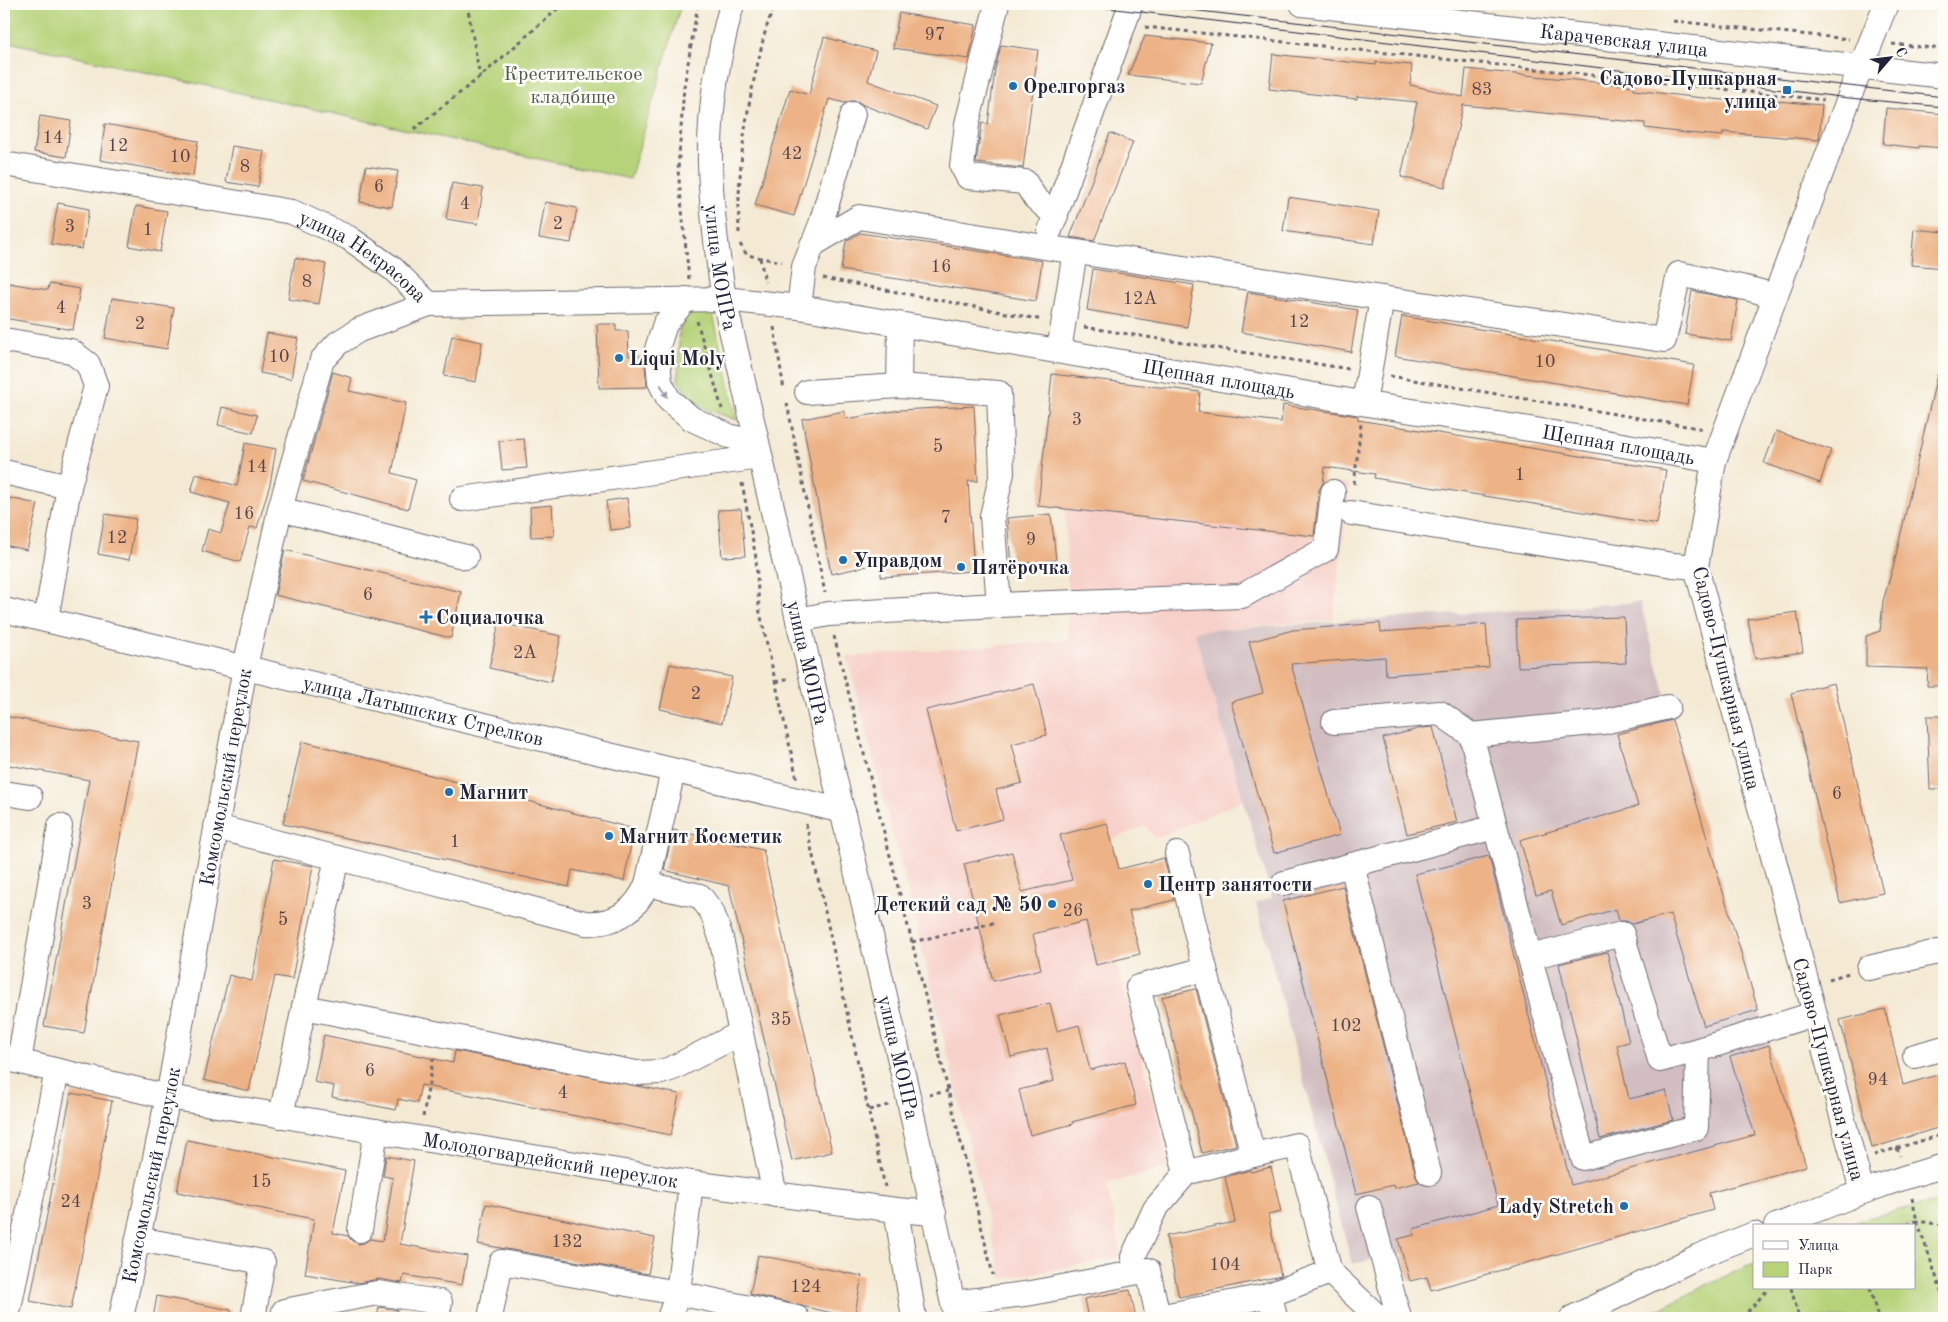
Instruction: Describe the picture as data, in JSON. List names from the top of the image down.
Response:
{
  "streets": {
    "street": [
      "Карачевская улица",
      "улица Некрасова",
      "улица МОПРа",
      "Щепная площадь",
      "Садово-Пушкарная улица",
      "улица Латышских Стрелков",
      "Комсомольский переулок",
      "Молодогвардейский переулок"
    ]
  },
  "crossings": [
    ["Карачевская улица", "Садово-Пушкарная улица"],
    ["улица Некрасова", "улица МОПРа"],
    ["улица Некрасова", "Щепная площадь"],
    ["улица Некрасова", "Комсомольский переулок"],
    ["улица МОПРа", "Щепная площадь"],
    ["улица МОПРа", "улица Латышских Стрелков"],
    ["улица МОПРа", "Молодогвардейский переулок"],
    ["Щепная площадь", "Садово-Пушкарная улица"],
    ["улица Латышских Стрелков", "Комсомольский переулок"],
    ["Комсомольский переулок", "Молодогвардейский переулок"]
  ],
  "parks": ["Крестительское кладбище"],
  "places": {
    "other": [
      "Орелгоргаз",
      "Liqui Moly",
      "Управдом",
      "Пятёрочка",
      "Магнит",
      "Магнит Косметик",
      "Центр занятости",
      "Детский сад № 50",
      "Lady Stretch"
    ],
    "transit": ["Садово-Пушкарная улица"],
    "health": ["Социалочка"]
  },
  "house_numbers": [
    "97",
    "83",
    "14",
    "12",
    "42",
    "10",
    "8",
    "6",
    "4",
    "2",
    "3",
    "1",
    "16",
    "8",
    "12А",
    "4",
    "12",
    "2",
    "10",
    "10",
    "3",
    "5",
    "14",
    "1",
    "16",
    "7",
    "12",
    "9",
    "6",
    "2А",
    "2",
    "6",
    "1",
    "3",
    "26",
    "5",
    "35",
    "102",
    "6",
    "94",
    "4",
    "15",
    "24",
    "132",
    "104",
    "124"
  ],
  "legend": ["Улица", "Парк"],
  "north": "top right"
}
